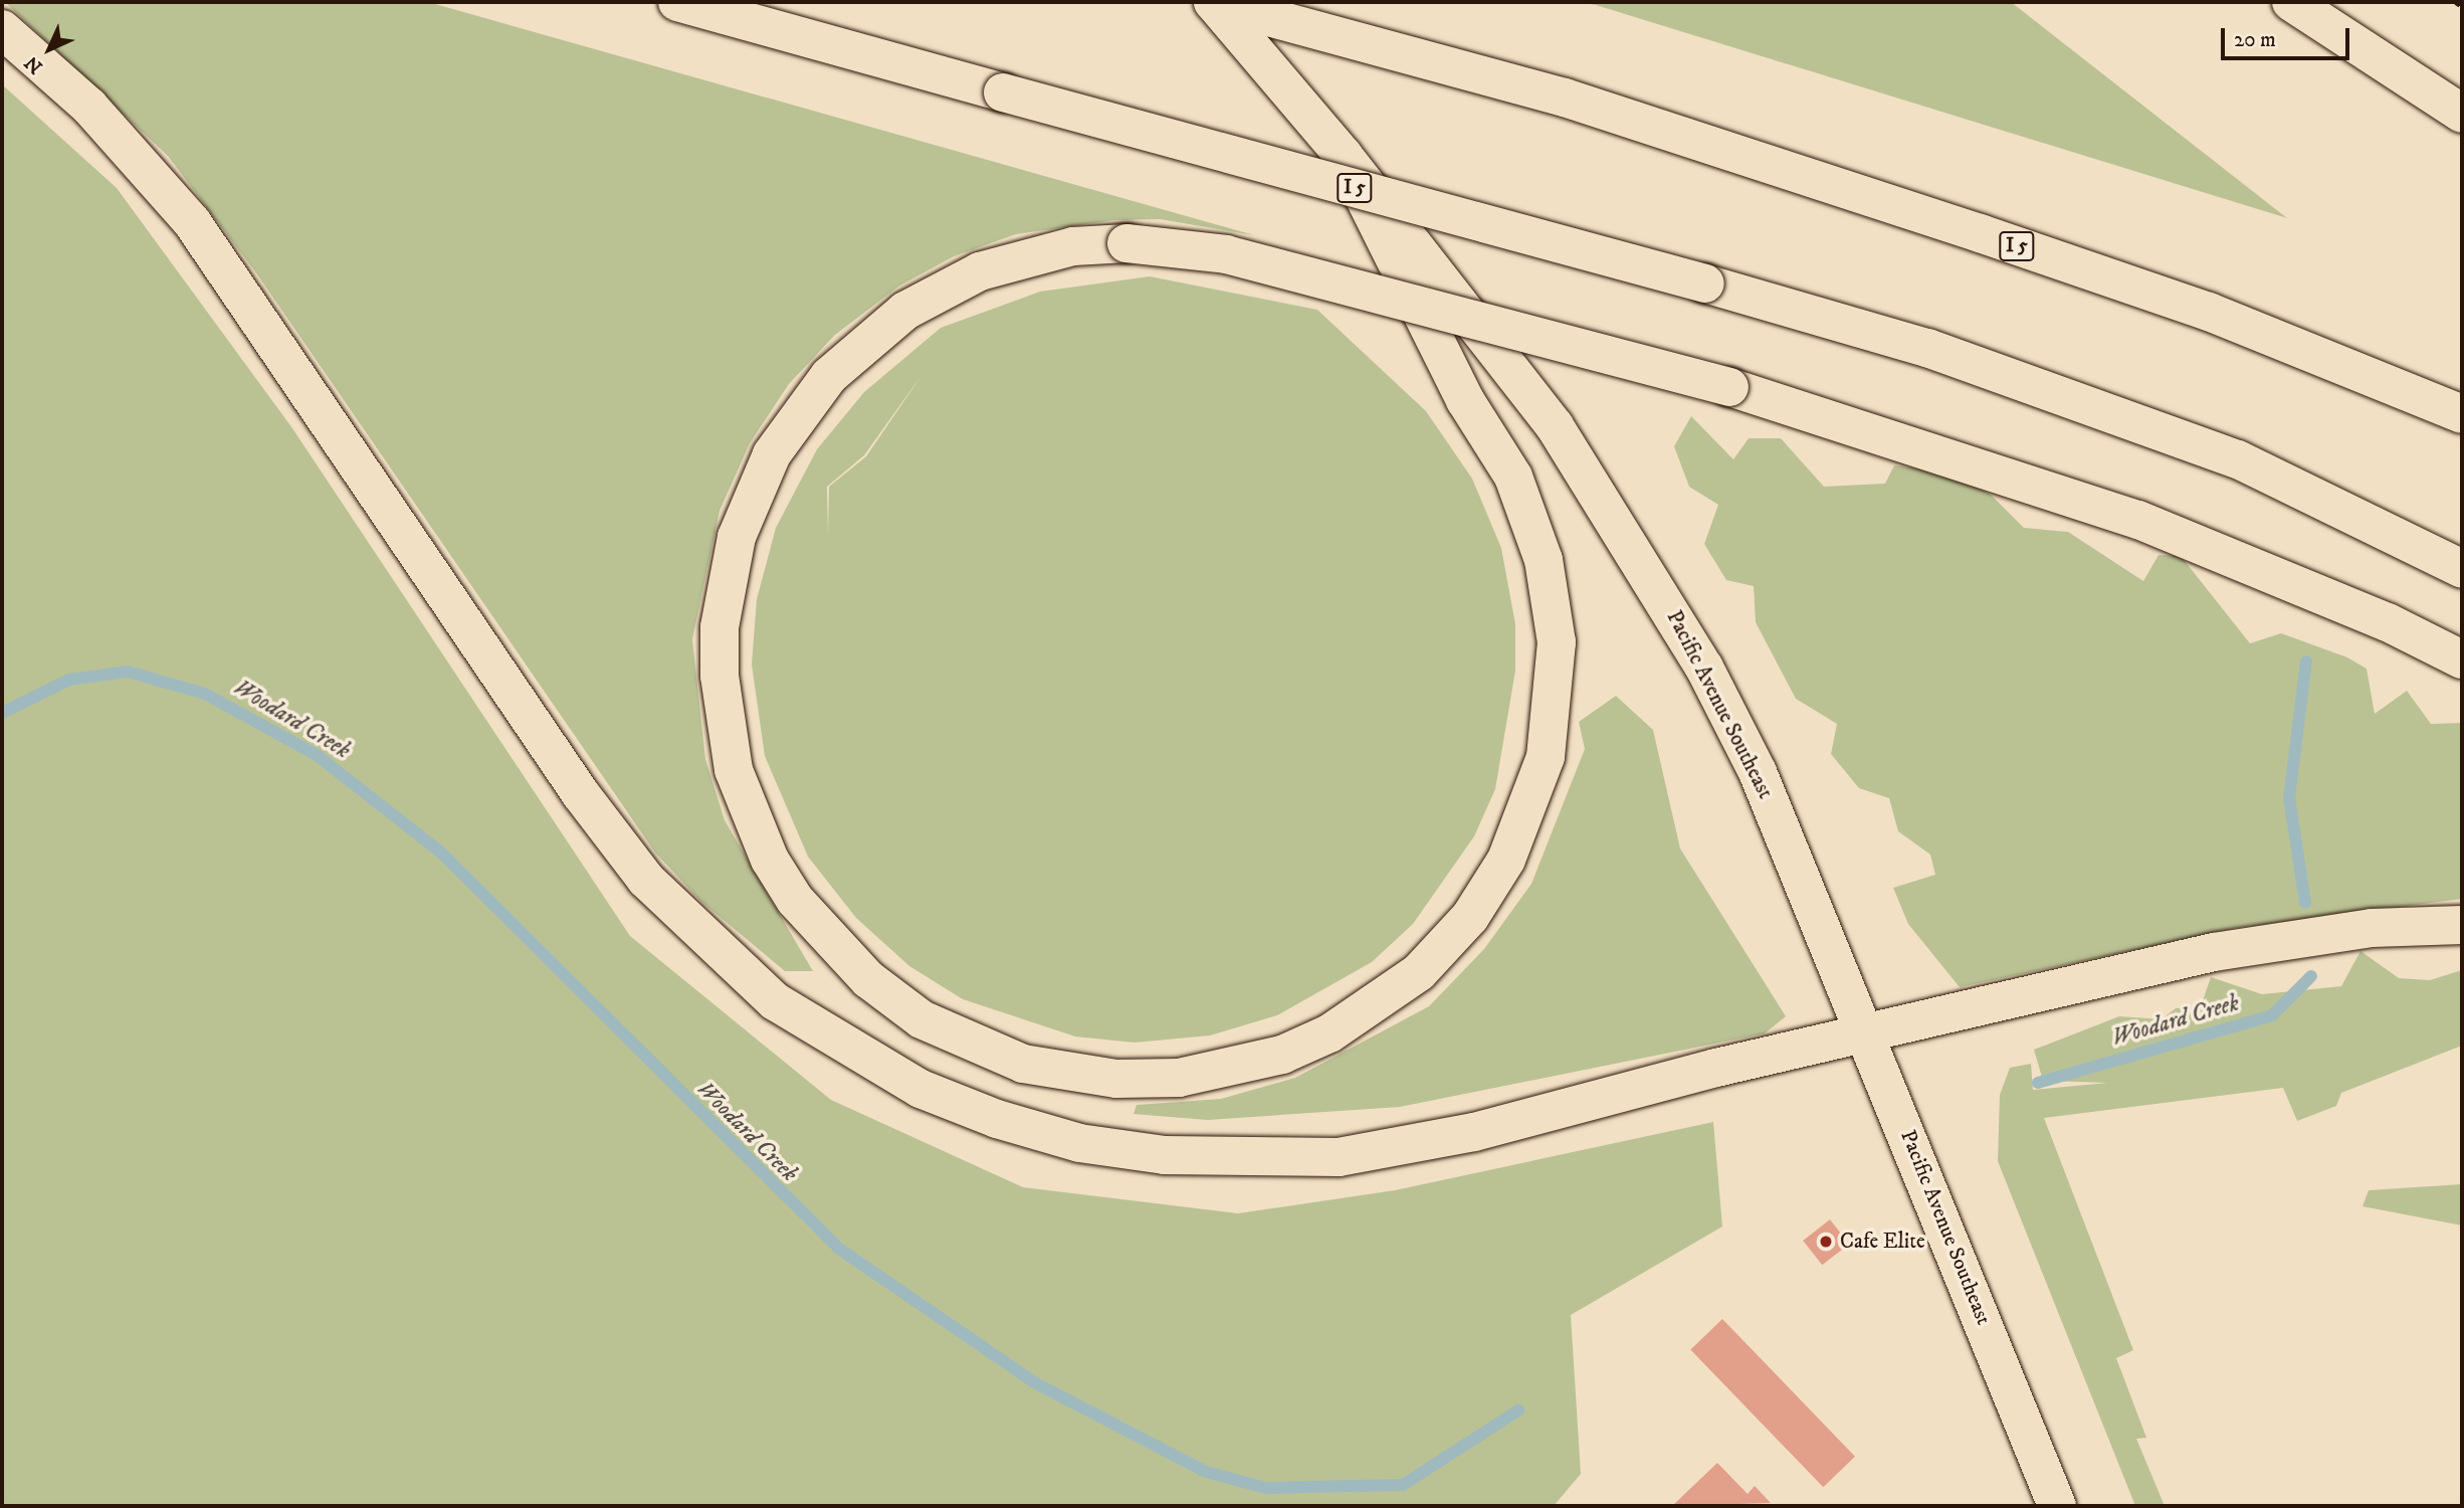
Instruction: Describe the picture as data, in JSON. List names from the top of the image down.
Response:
{
  "streets": {
    "main road": ["I 5", "Pacific Avenue Southeast"]
  },
  "crossings": [
    ["I 5", "Pacific Avenue Southeast"]
  ],
  "water": ["Woodard Creek"],
  "places": ["Cafe Elite"],
  "scale_bar": "20 m",
  "north": "bottom left"
}
